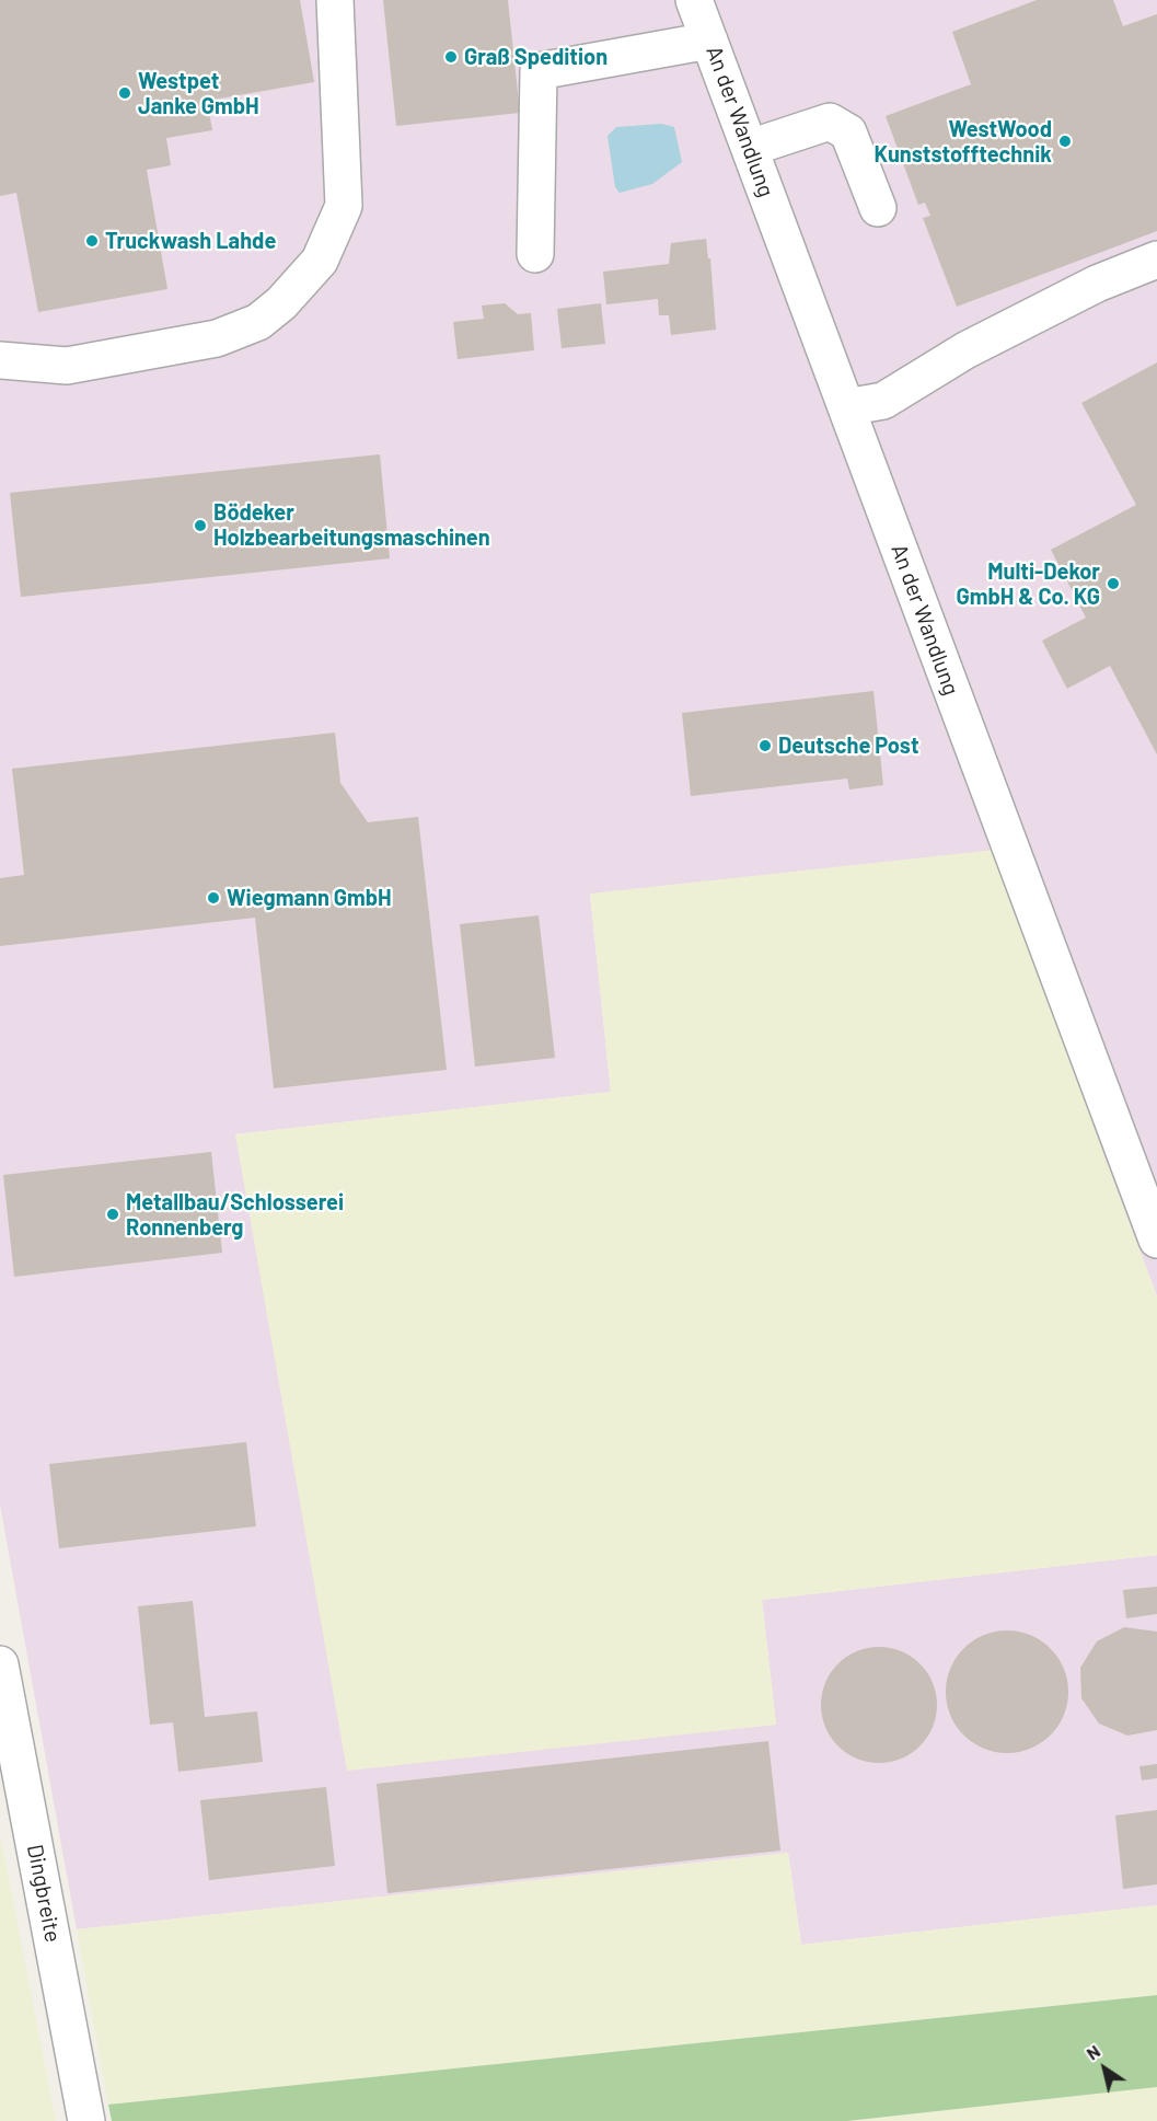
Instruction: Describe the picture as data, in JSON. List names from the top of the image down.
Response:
{
  "streets": {
    "street": ["An der Wandlung", "Dingbreite"]
  },
  "places": [
    "Graß Spedition",
    "Westpet Janke GmbH",
    "WestWood Kunststofftechnik",
    "Truckwash Lahde",
    "Bödeker Holzbearbeitungsmaschinen",
    "Multi-Dekor GmbH & Co. KG",
    "Deutsche Post",
    "Wiegmann GmbH",
    "Metallbau/Schlosserei Ronnenberg"
  ],
  "north": "top left"
}
